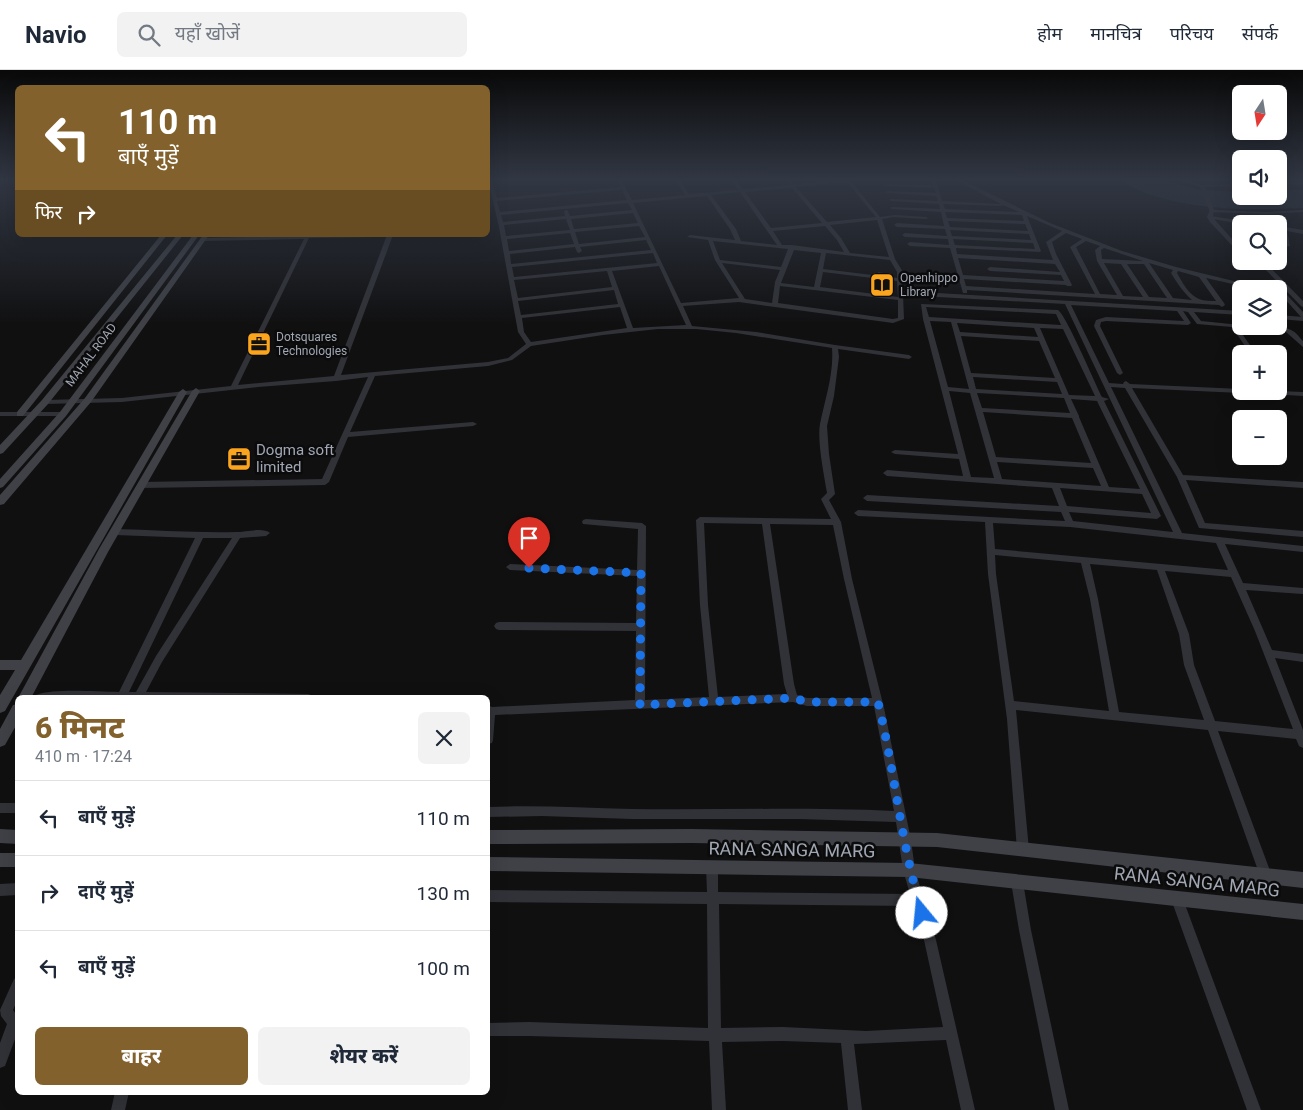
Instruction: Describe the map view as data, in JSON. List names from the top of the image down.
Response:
{
  "streets": {
    "main road": ["MAHAL ROAD", "RANA SANGA MARG"]
  },
  "places": {
    "library": ["Openhippo Library"],
    "office": ["Dotsquares Technologies", "Dogma soft limited"]
  },
  "north": "bottom",
  "page": {
    "header": "Navio",
    "search": "यहाँ खोजें",
    "nav": [
      "होम",
      "मानचित्र",
      "परिचय",
      "संपर्क"
    ],
    "map_buttons": ["+", "−"],
    "turn": ["110 m", "बाएँ मुड़ें"],
    "then": "फिर",
    "heading": ["6 मिनट", "410 m · 17:24"],
    "list": [
      {
        "name": "बाएँ मुड़ें",
        "value": "110 m"
      },
      {
        "name": "दाएँ मुड़ें",
        "value": "130 m"
      },
      {
        "name": "बाएँ मुड़ें",
        "value": "100 m"
      }
    ],
    "buttons": ["बाहर", "शेयर करें"]
  }
}
